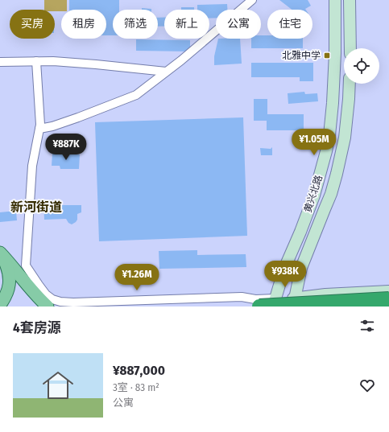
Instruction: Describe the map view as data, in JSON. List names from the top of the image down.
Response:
{
  "streets": {
    "main road": ["黄兴北路"]
  },
  "districts": ["新河街道"],
  "places": {
    "transit": ["北雅中学"]
  },
  "page": {
    "chip": [
      "买房",
      "租房",
      "筛选",
      "新上",
      "公寓",
      "住宅"
    ],
    "price": [
      "¥1.05M",
      "¥887K",
      "¥938K",
      "¥1.26M"
    ],
    "heading": "4套房源",
    "list": [
      {
        "name": "¥887,000",
        "note": "3室 · 83 m² · 公寓"
      }
    ]
  }
}
